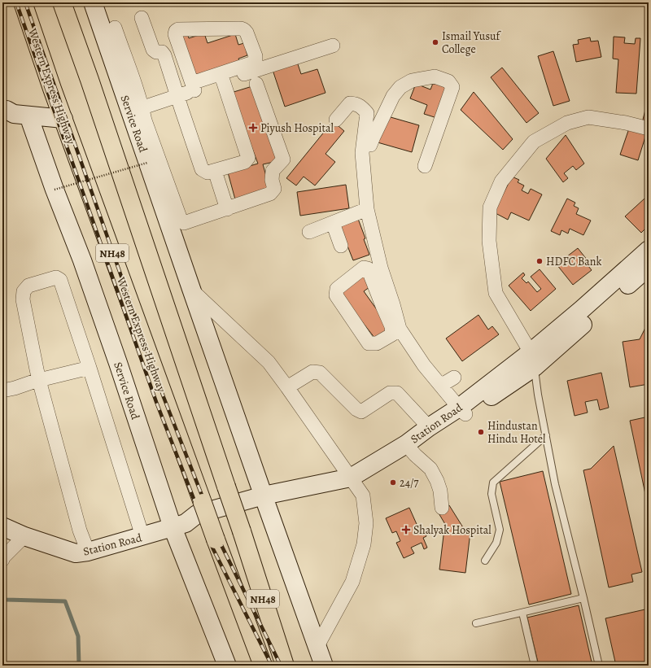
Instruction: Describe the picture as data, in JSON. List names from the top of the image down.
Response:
{
  "streets": {
    "highway": ["Western Express Highway", "NH48"],
    "street": ["Service Road", "Station Road"]
  },
  "crossings": [
    ["Service Road", "Station Road"]
  ],
  "places": {
    "other": [
      "Ismail Yusuf College",
      "HDFC Bank",
      "Hindustan Hindu Hotel",
      "24/7"
    ],
    "health": ["Piyush Hospital", "Shalyak Hospital"]
  }
}
